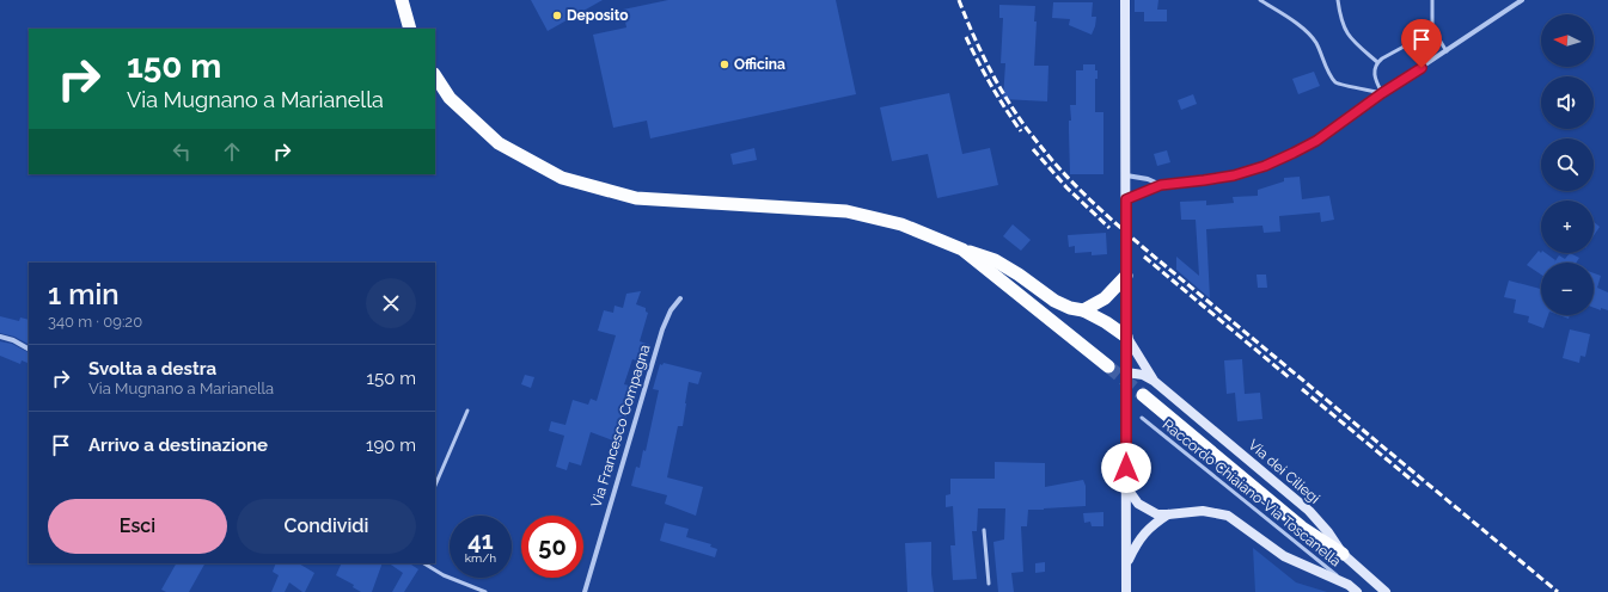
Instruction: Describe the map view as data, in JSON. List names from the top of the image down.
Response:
{
  "streets": {
    "main road": ["Via dei Ciliegi"],
    "street": ["Via Francesco Compagna"],
    "lane": ["Raccordo Chiaiano-Via Toscanella"]
  },
  "places": ["Deposito", "Officina"],
  "north": "left",
  "page": {
    "map_buttons": ["+", "−"],
    "turn": ["150 m", "Via Mugnano a Marianella"],
    "heading": ["1 min", "340 m · 09:20"],
    "list": [
      {
        "name": "Svolta a destra",
        "note": "Via Mugnano a Marianella",
        "value": "150 m"
      },
      {
        "name": "Arrivo a destinazione",
        "value": "190 m"
      }
    ],
    "buttons": ["Esci", "Condividi"],
    "speed": "41 km/h",
    "limit": "50"
  }
}
